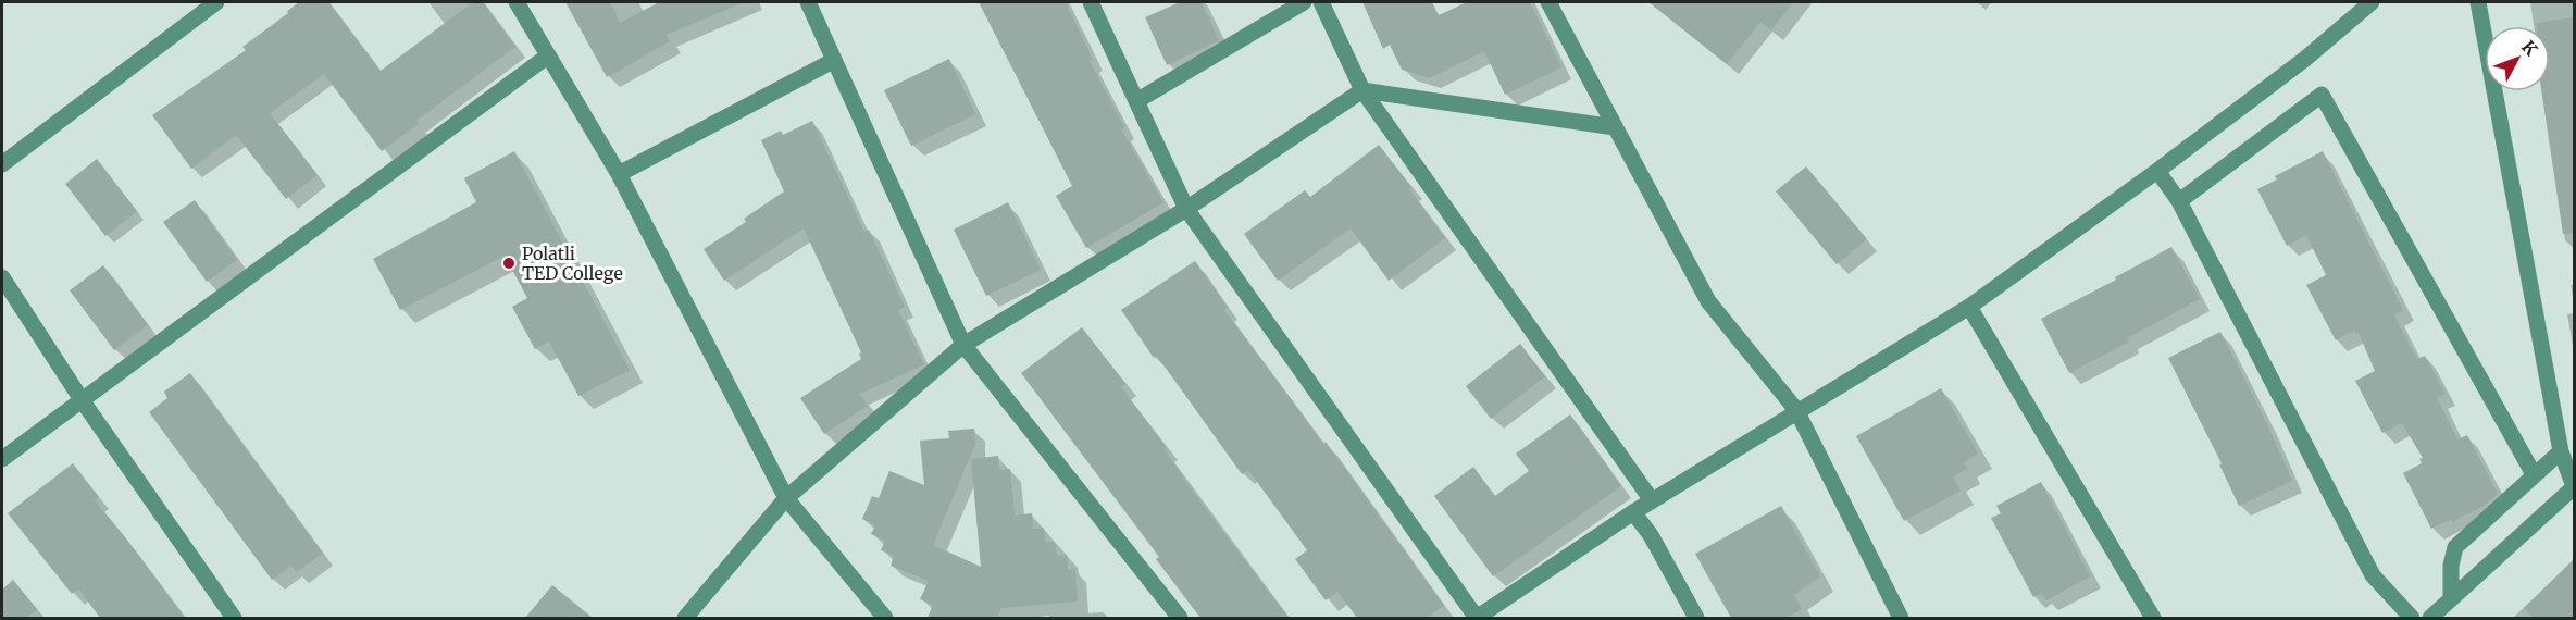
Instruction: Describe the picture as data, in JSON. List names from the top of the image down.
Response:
{
  "places": ["Polatli TED College"],
  "north": "top right"
}
